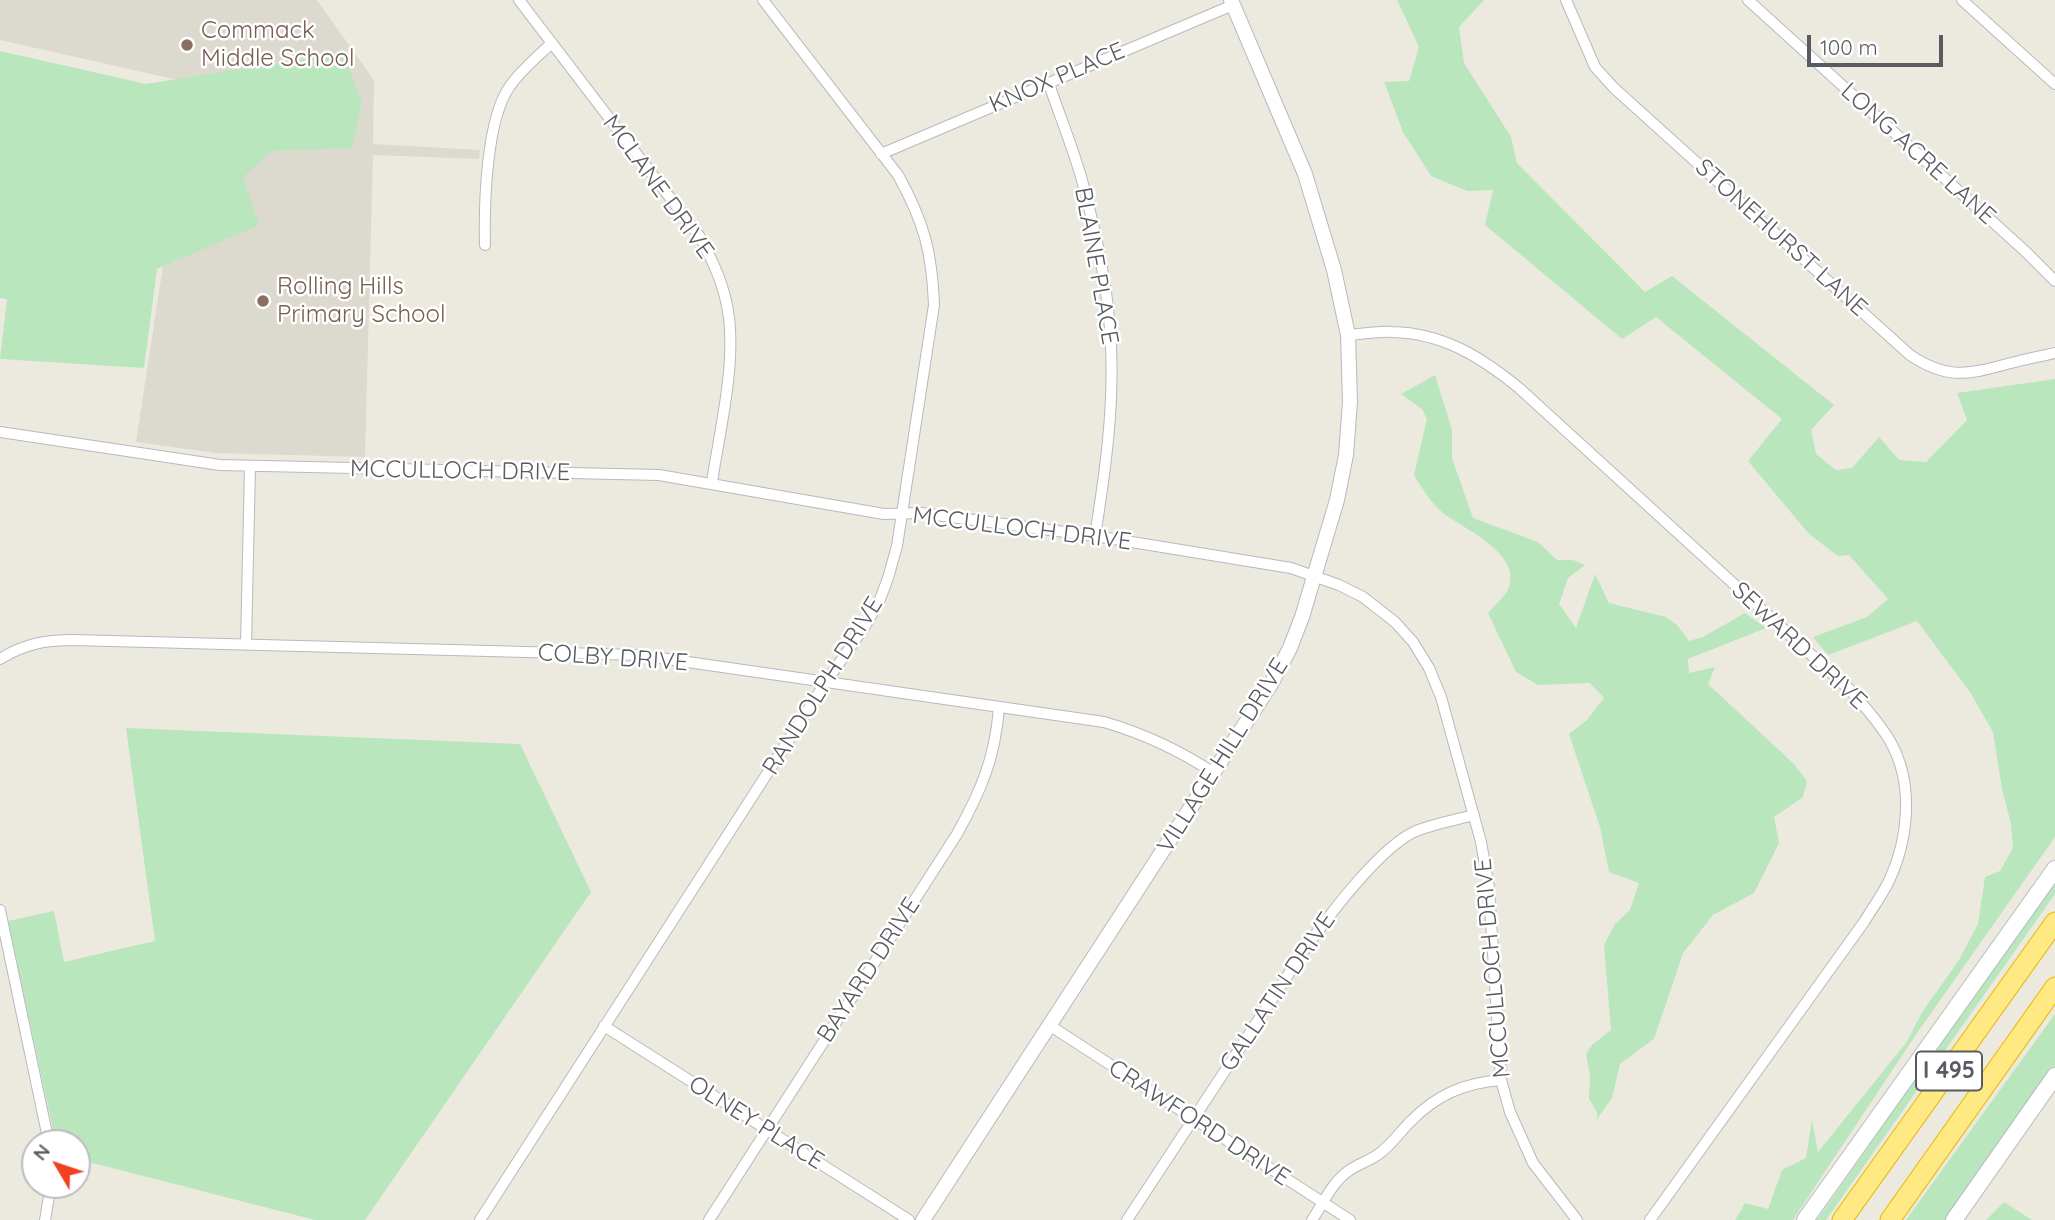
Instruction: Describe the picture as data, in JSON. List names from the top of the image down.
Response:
{
  "streets": {
    "highway": ["I 495"],
    "street": [
      "KNOX PLACE",
      "LONG ACRE LANE",
      "MCLANE DRIVE",
      "STONEHURST LANE",
      "BLAINE PLACE",
      "MCCULLOCH DRIVE",
      "SEWARD DRIVE",
      "COLBY DRIVE",
      "RANDOLPH DRIVE",
      "VILLAGE HILL DRIVE",
      "BAYARD DRIVE",
      "GALLATIN DRIVE",
      "OLNEY PLACE",
      "CRAWFORD DRIVE"
    ]
  },
  "crossings": [
    ["KNOX PLACE", "BLAINE PLACE"],
    ["KNOX PLACE", "RANDOLPH DRIVE"],
    ["KNOX PLACE", "VILLAGE HILL DRIVE"],
    ["MCLANE DRIVE", "MCCULLOCH DRIVE"],
    ["BLAINE PLACE", "MCCULLOCH DRIVE"],
    ["MCCULLOCH DRIVE", "RANDOLPH DRIVE"],
    ["MCCULLOCH DRIVE", "VILLAGE HILL DRIVE"],
    ["MCCULLOCH DRIVE", "GALLATIN DRIVE"],
    ["SEWARD DRIVE", "VILLAGE HILL DRIVE"],
    ["COLBY DRIVE", "RANDOLPH DRIVE"],
    ["COLBY DRIVE", "VILLAGE HILL DRIVE"],
    ["COLBY DRIVE", "BAYARD DRIVE"],
    ["RANDOLPH DRIVE", "OLNEY PLACE"],
    ["VILLAGE HILL DRIVE", "CRAWFORD DRIVE"],
    ["BAYARD DRIVE", "OLNEY PLACE"],
    ["GALLATIN DRIVE", "CRAWFORD DRIVE"]
  ],
  "places": ["Commack Middle School", "Rolling Hills Primary School"],
  "scale_bar": "100 m",
  "north": "top left"
}
